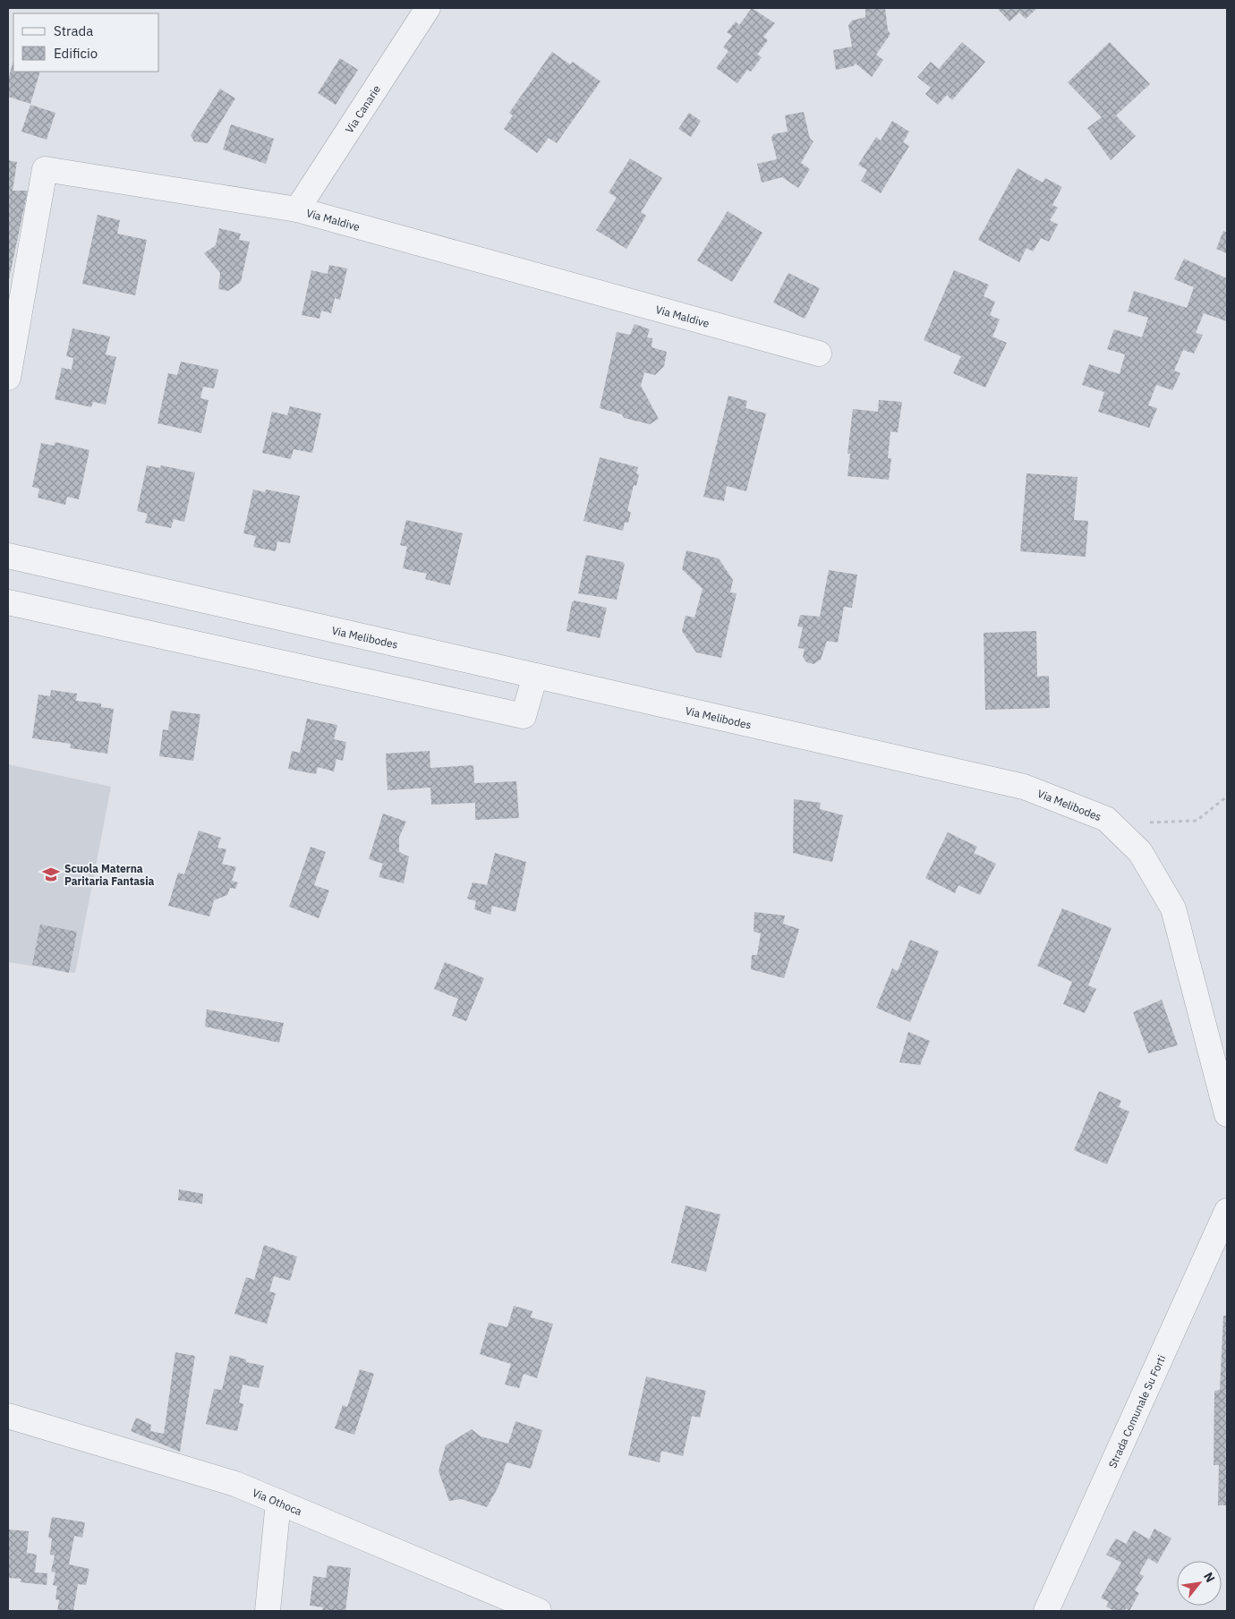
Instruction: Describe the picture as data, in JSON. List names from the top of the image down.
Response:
{
  "streets": {
    "street": [
      "Via Canarie",
      "Via Maldive",
      "Via Melibodes",
      "Strada Comunale Su Forti",
      "Via Othoca"
    ]
  },
  "crossings": [
    ["Via Canarie", "Via Maldive"]
  ],
  "places": {
    "school or university": ["Scuola Materna Paritaria Fantasia"]
  },
  "legend": ["Strada", "Edificio"],
  "north": "top right"
}
